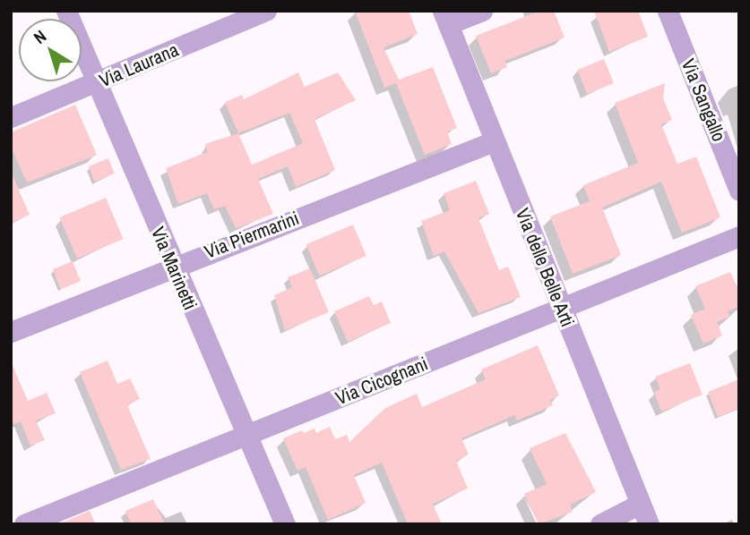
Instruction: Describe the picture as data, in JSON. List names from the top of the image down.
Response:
{
  "streets": {
    "street": [
      "Via Laurana",
      "Via Sangallo",
      "Via Piermarini",
      "Via delle Belle Arti",
      "Via Marinetti",
      "Via Cicognani"
    ]
  },
  "crossings": [
    ["Via Laurana", "Via Marinetti"],
    ["Via Piermarini", "Via delle Belle Arti"],
    ["Via Piermarini", "Via Marinetti"],
    ["Via delle Belle Arti", "Via Cicognani"],
    ["Via Marinetti", "Via Cicognani"]
  ],
  "north": "top left"
}
